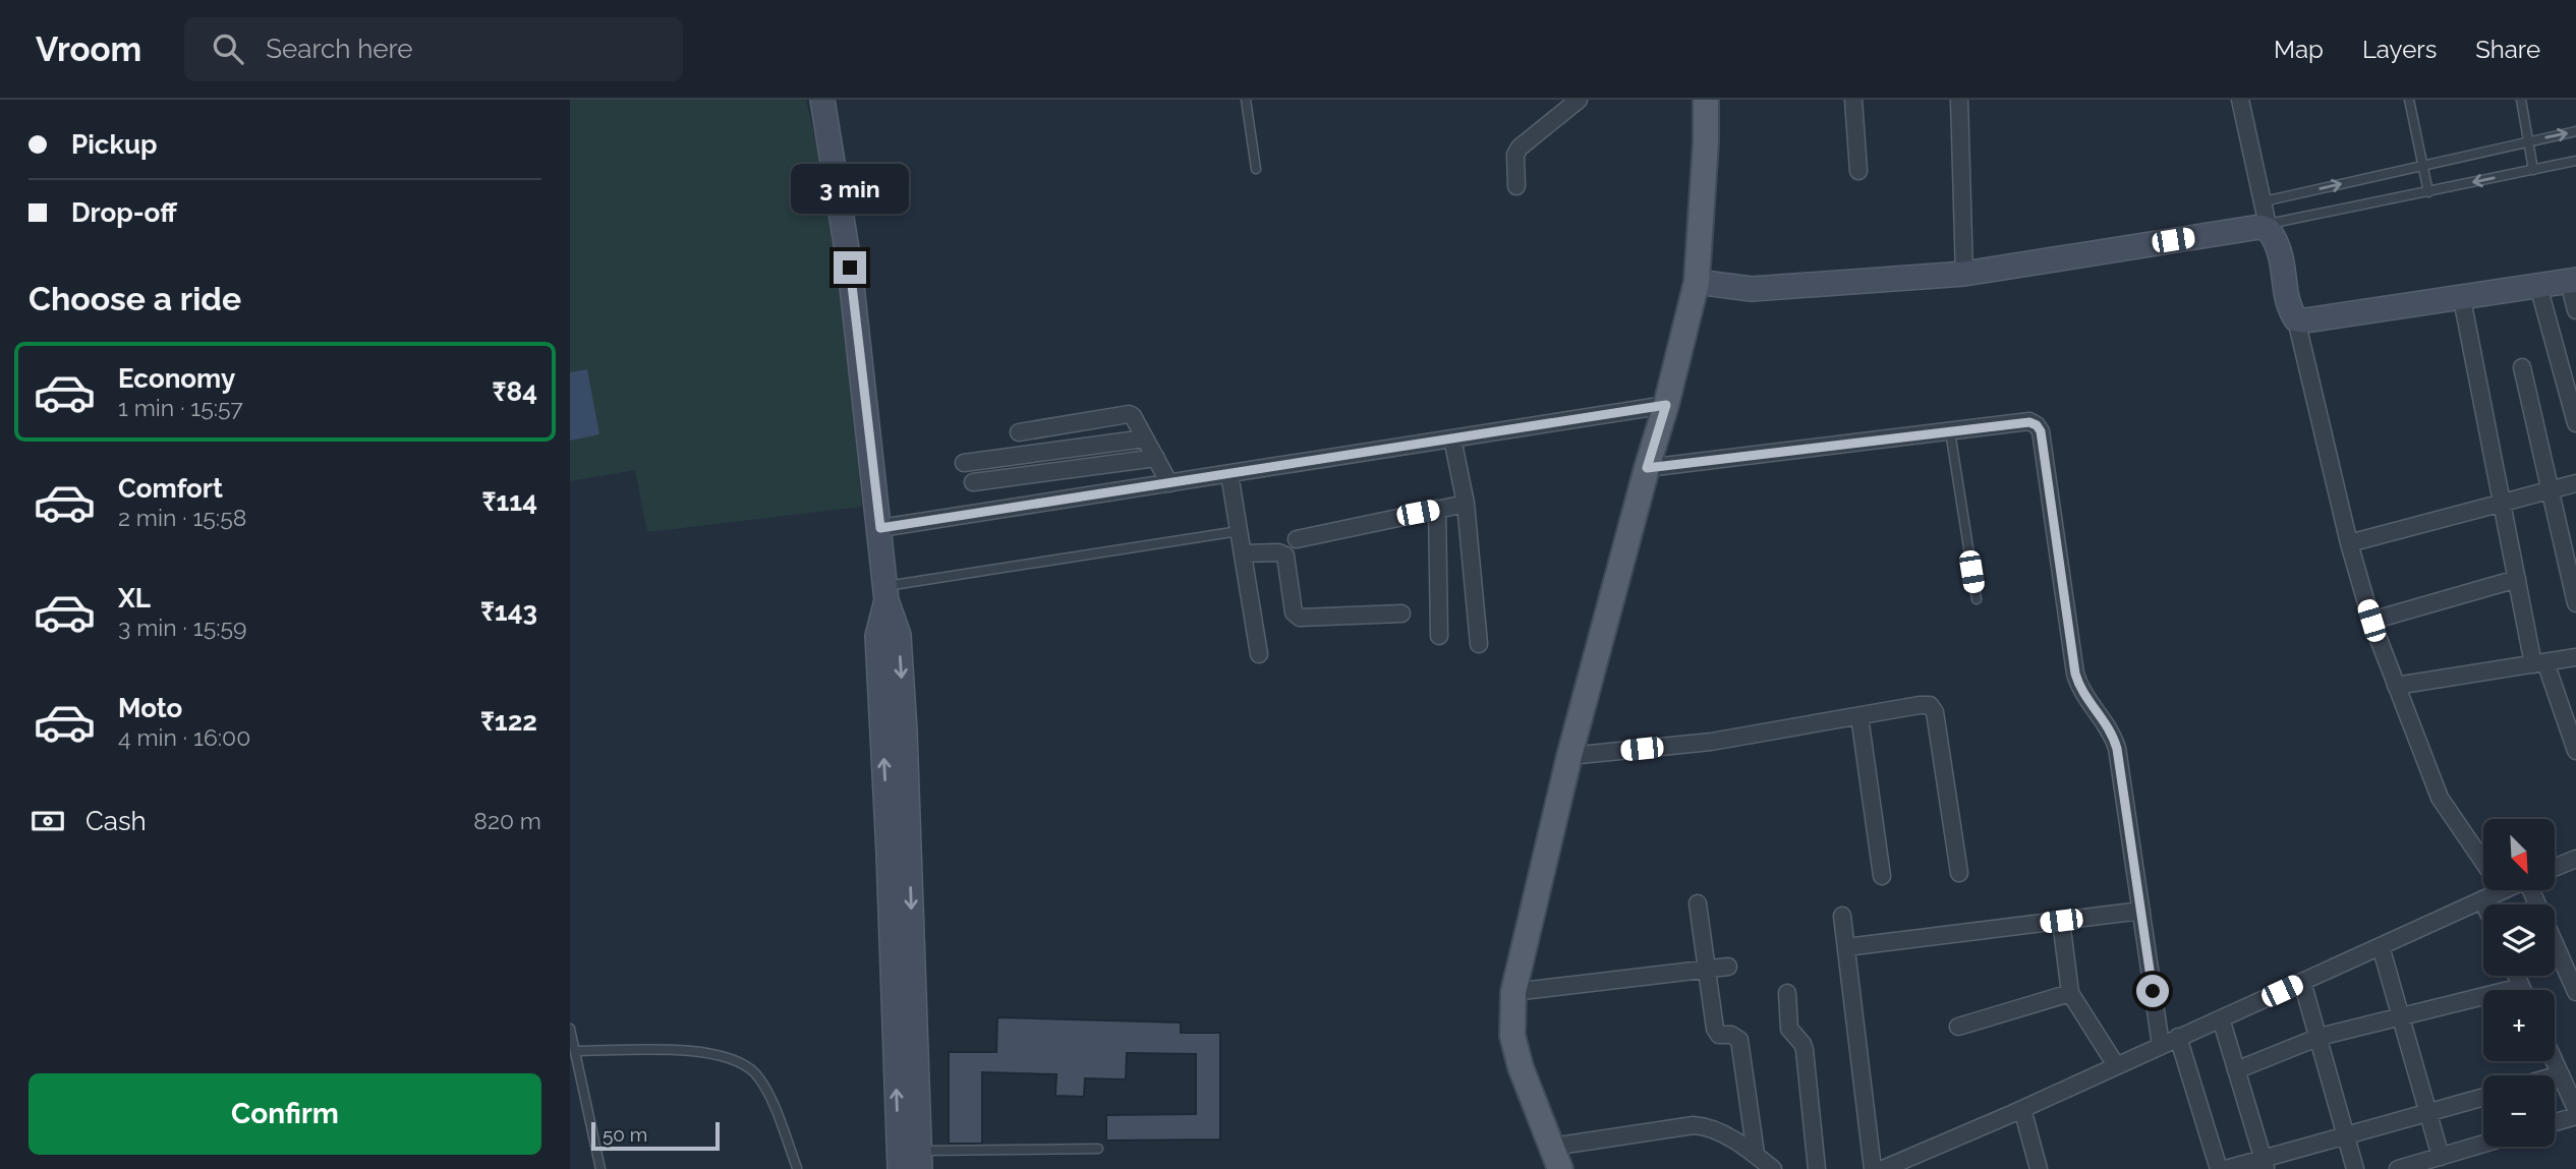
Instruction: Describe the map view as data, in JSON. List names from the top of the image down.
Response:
{
  "scale_bar": "50 m",
  "north": "bottom right",
  "page": {
    "header": "Vroom",
    "search": "Search here",
    "nav": ["Map", "Layers", "Share"],
    "banner": ["Pickup", "Drop-off"],
    "bubble": "3 min",
    "heading": "Choose a ride",
    "list": [
      {
        "name": "Economy",
        "note": "1 min · 15:57",
        "value": "₹84"
      },
      {
        "name": "Comfort",
        "note": "2 min · 15:58",
        "value": "₹114"
      },
      {
        "name": "XL",
        "note": "3 min · 15:59",
        "value": "₹143"
      },
      {
        "name": "Moto",
        "note": "4 min · 16:00",
        "value": "₹122"
      }
    ],
    "pay": ["Cash", "820 m"],
    "map_buttons": ["+", "−"],
    "buttons": "Confirm",
    "scale": "50 m"
  }
}
